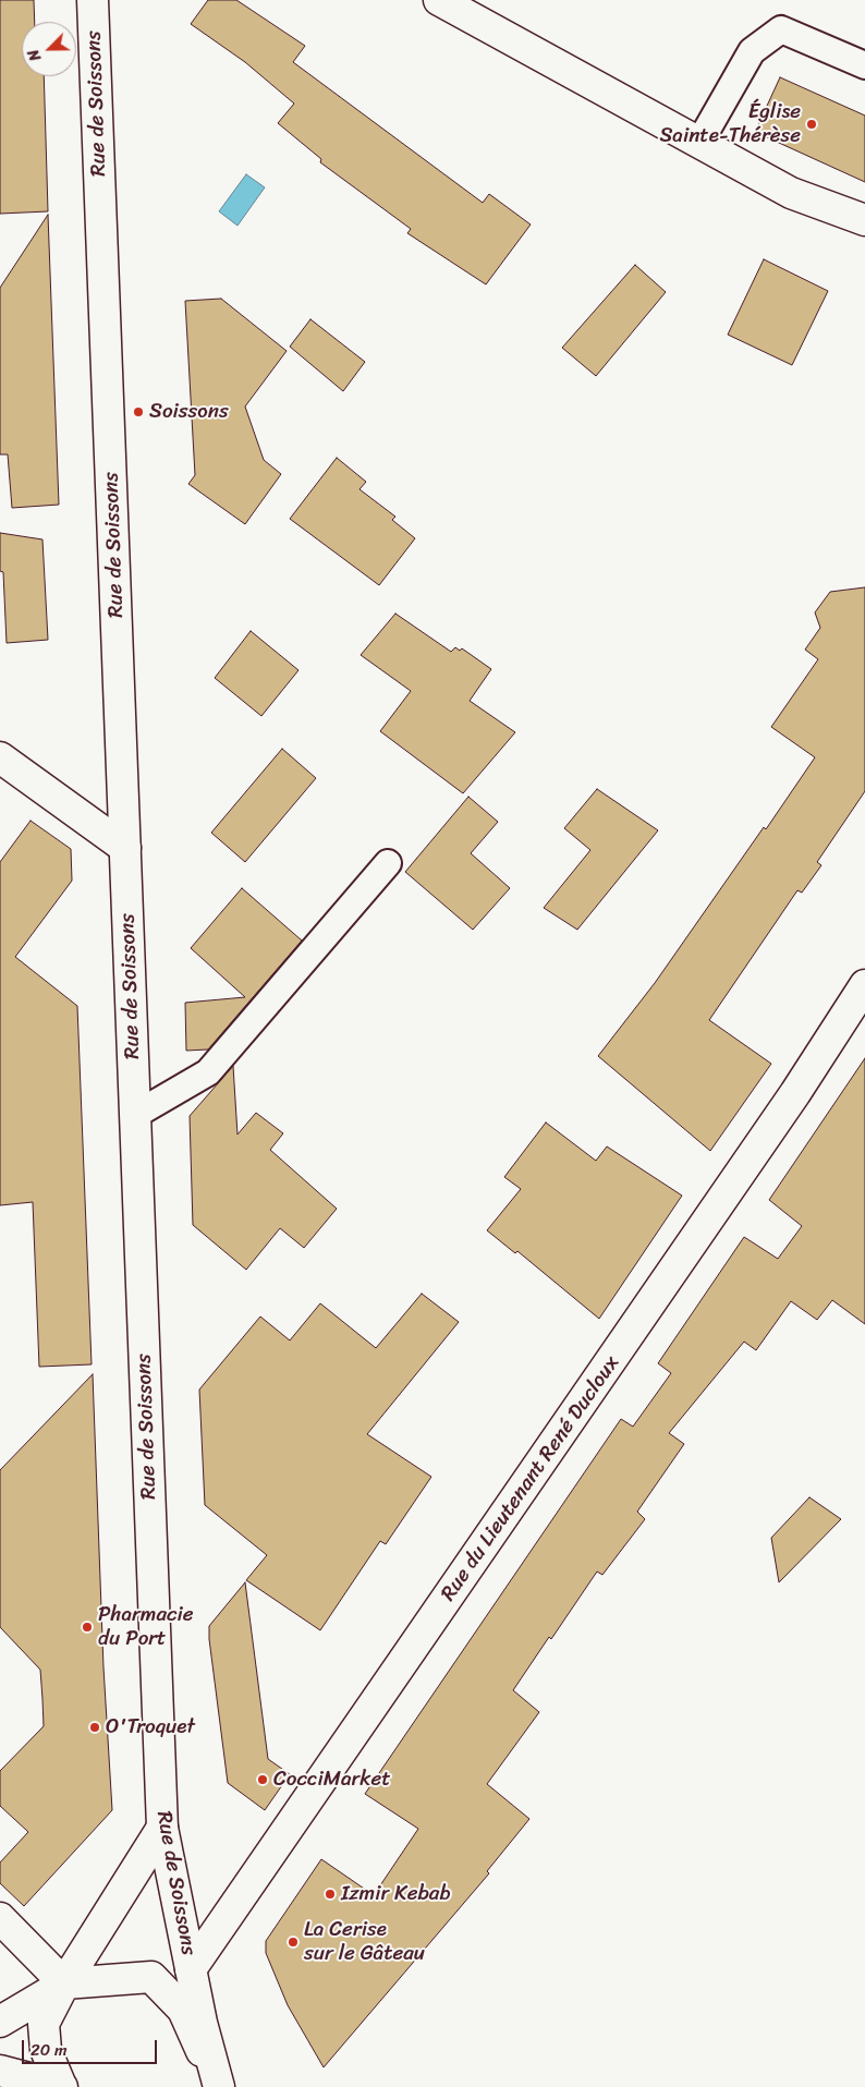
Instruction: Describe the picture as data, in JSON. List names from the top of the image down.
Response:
{
  "streets": {
    "street": ["Rue de Soissons", "Rue du Lieutenant René Ducloux"]
  },
  "crossings": [
    ["Rue de Soissons", "Rue du Lieutenant René Ducloux"]
  ],
  "places": [
    "Église Sainte-Thérèse",
    "Soissons",
    "Pharmacie du Port",
    "O'Troquet",
    "CocciMarket",
    "Izmir Kebab",
    "La Cerise sur le Gâteau"
  ],
  "scale_bar": "20 m",
  "north": "bottom left"
}
